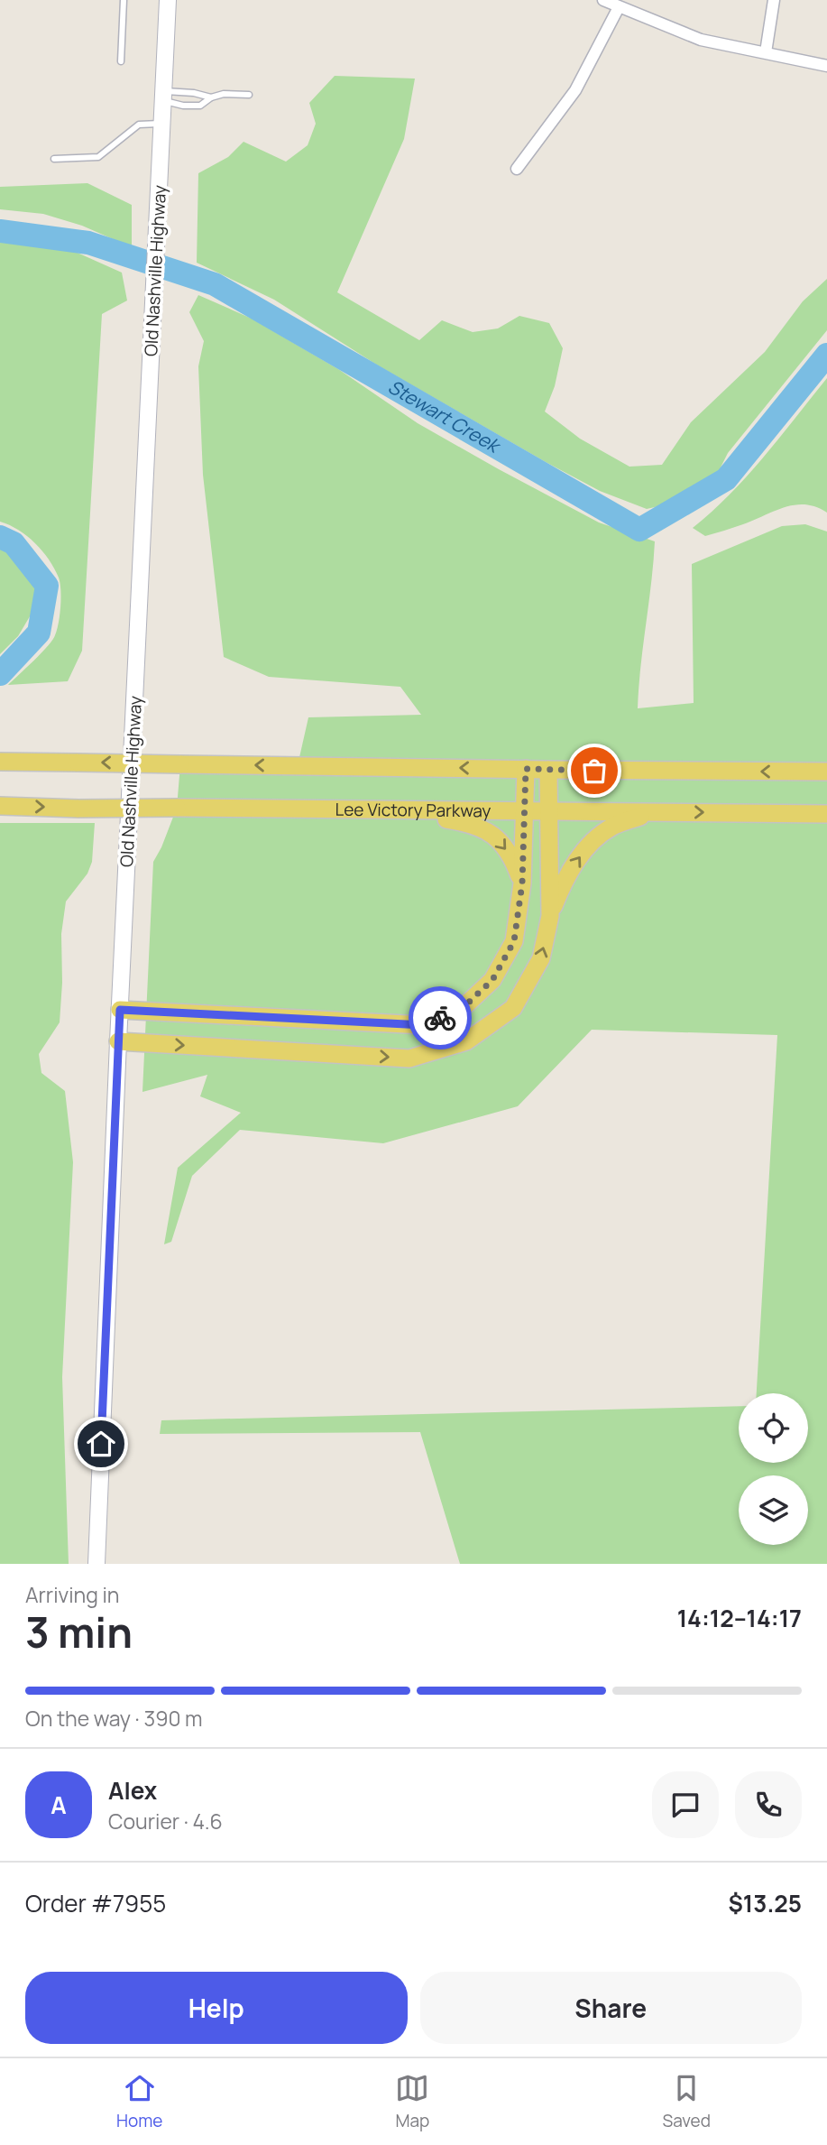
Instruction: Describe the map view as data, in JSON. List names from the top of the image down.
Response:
{
  "streets": {
    "main road": ["Old Nashville Highway", "Lee Victory Parkway"]
  },
  "water": ["Stewart Creek"],
  "page": {
    "heading": ["3 min", "Arriving in", "14:12–14:17"],
    "panel": [
      "Alex",
      "Courier · 4.6",
      "Order #7955",
      "$13.25"
    ],
    "bar": "On the way · 390 m",
    "round": "A",
    "buttons": ["Help", "Share"],
    "tabs": ["Home", "Map", "Saved"]
  }
}
